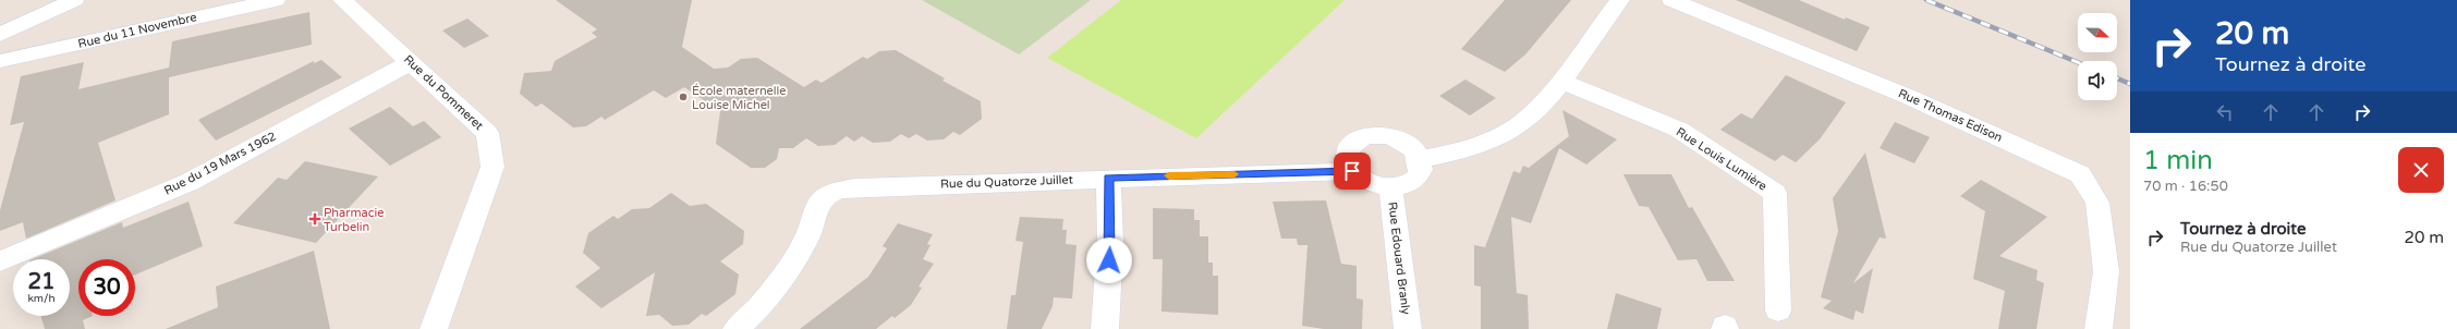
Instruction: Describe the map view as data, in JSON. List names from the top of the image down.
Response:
{
  "streets": {
    "street": [
      "Rue du 11 Novembre",
      "Rue du Pommeret",
      "Rue Thomas Edison",
      "Rue Louis Lumière",
      "Rue du 19 Mars 1962",
      "Rue du Quatorze Juillet",
      "Rue Edouard Branly"
    ]
  },
  "crossings": [
    ["Rue du Pommeret", "Rue du 19 Mars 1962"],
    ["Rue du Quatorze Juillet", "Rue Edouard Branly"]
  ],
  "places": {
    "other": ["École maternelle Louise Michel"],
    "health": ["Pharmacie Turbelin"]
  },
  "north": "right",
  "page": {
    "turn": ["20 m", "Tournez à droite"],
    "heading": ["1 min", "70 m · 16:50"],
    "list": [
      {
        "name": "Tournez à droite",
        "note": "Rue du Quatorze Juillet",
        "value": "20 m"
      }
    ],
    "speed": "21 km/h",
    "limit": "30"
  }
}
